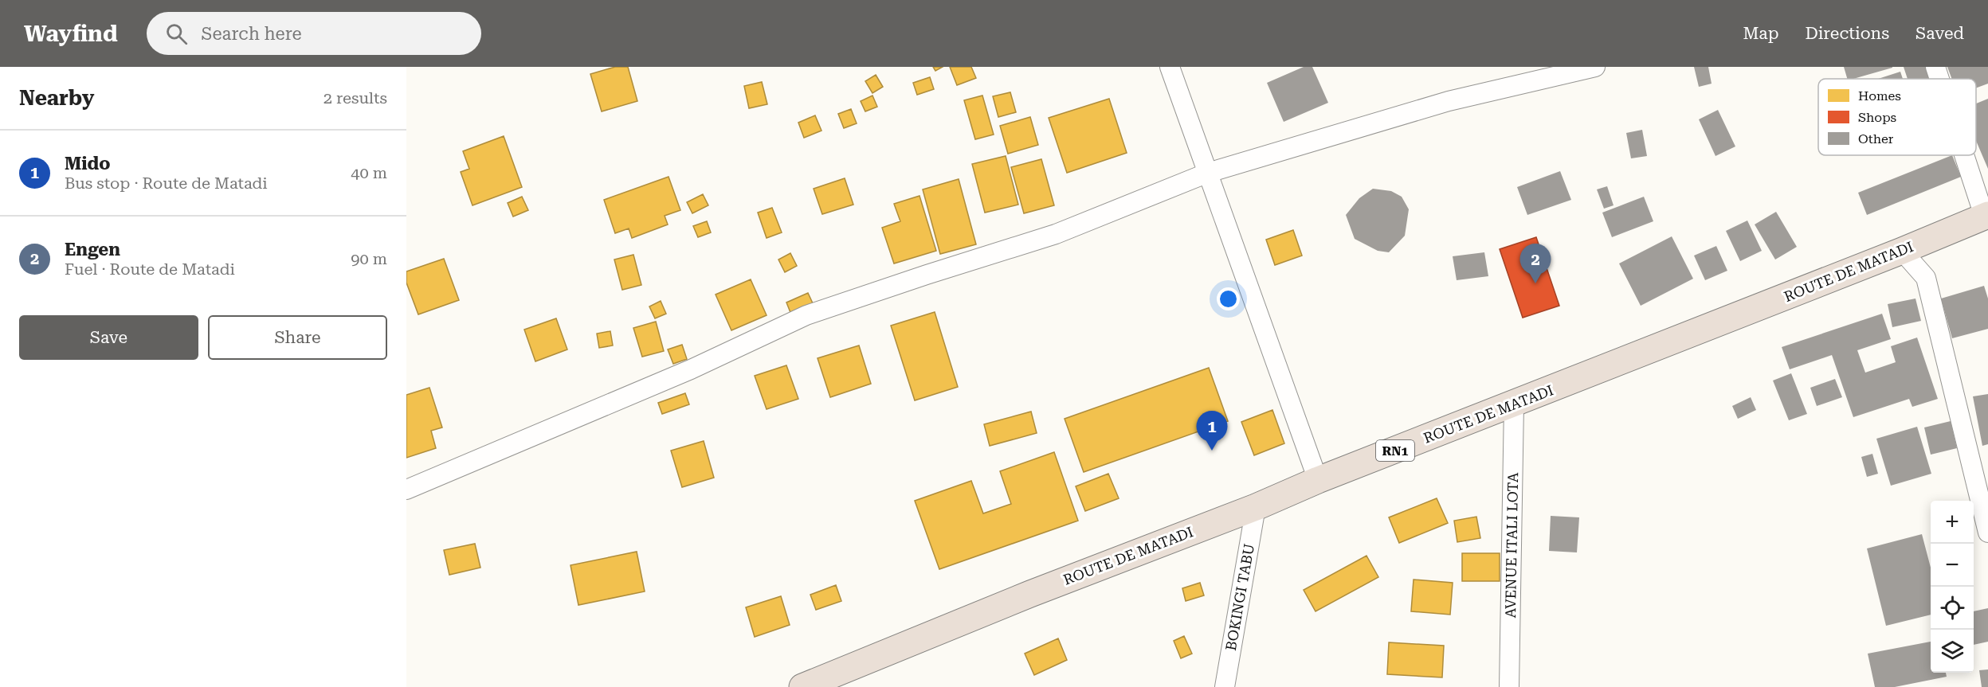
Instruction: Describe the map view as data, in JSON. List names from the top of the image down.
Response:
{
  "streets": {
    "highway": ["ROUTE DE MATADI", "RN1"],
    "street": ["AVENUE ITALI LOTA", "BOKINGI TABU"]
  },
  "crossings": [
    ["ROUTE DE MATADI", "AVENUE ITALI LOTA"],
    ["ROUTE DE MATADI", "BOKINGI TABU"]
  ],
  "legend": ["Homes", "Shops", "Other"],
  "page": {
    "header": "Wayfind",
    "search": "Search here",
    "nav": ["Map", "Directions", "Saved"],
    "heading": ["Nearby", "2 results"],
    "list": [
      {
        "mark": "1",
        "name": "Mido",
        "note": "Bus stop · Route de Matadi",
        "value": "40 m"
      },
      {
        "mark": "2",
        "name": "Engen",
        "note": "Fuel · Route de Matadi",
        "value": "90 m"
      }
    ],
    "pins": ["2", "1"],
    "buttons": ["Save", "Share"],
    "map_buttons": ["+", "−"]
  }
}
